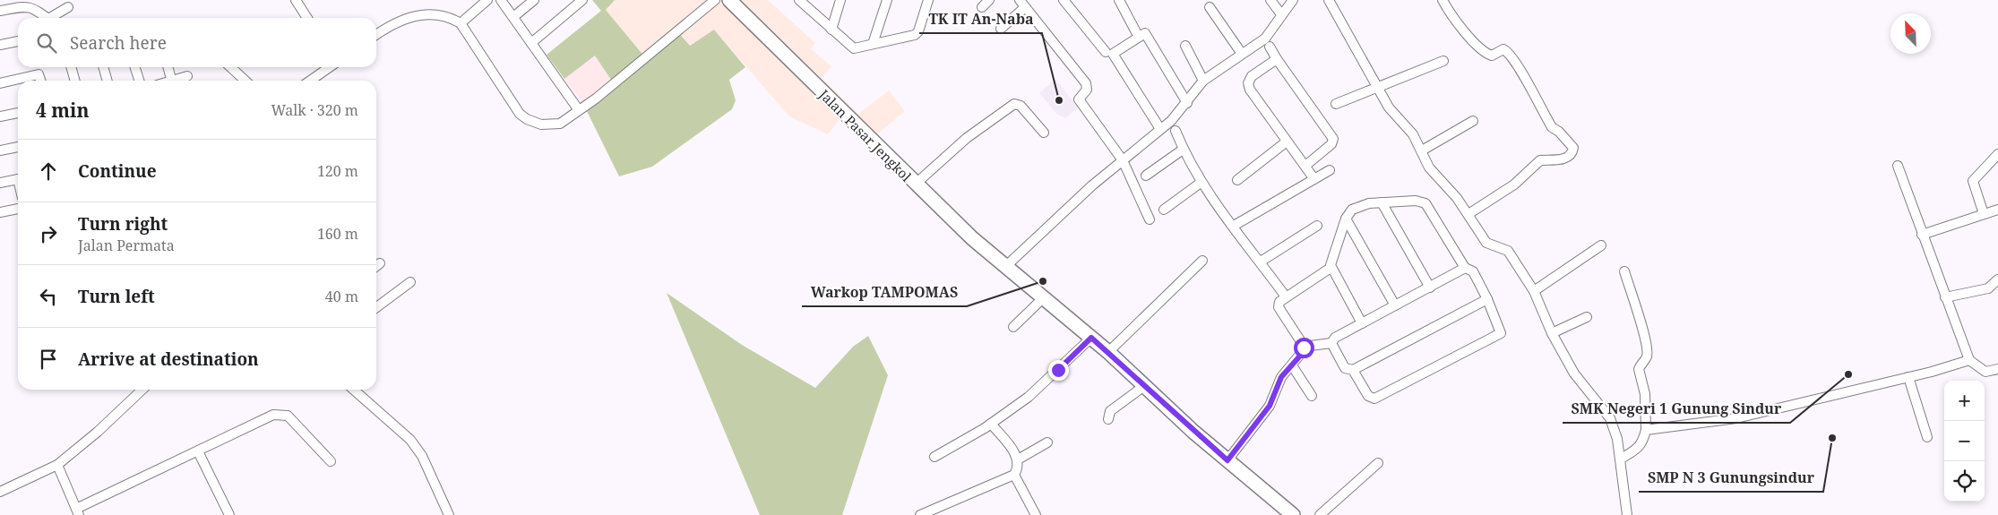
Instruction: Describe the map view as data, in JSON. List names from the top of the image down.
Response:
{
  "streets": {
    "main road": ["Jalan Pasar Jengkol"]
  },
  "places": [
    "TK IT An-Naba",
    "Warkop TAMPOMAS",
    "SMK Negeri 1 Gunung Sindur",
    "SMP N 3 Gunungsindur"
  ],
  "north": "top left",
  "page": {
    "search": "Search here",
    "heading": ["4 min", "Walk · 320 m"],
    "list": [
      ["Continue", "120 m"],
      ["Turn right", "Jalan Permata", "160 m"],
      ["Turn left", "40 m"],
      "Arrive at destination"
    ],
    "map_buttons": ["+", "−"]
  }
}
